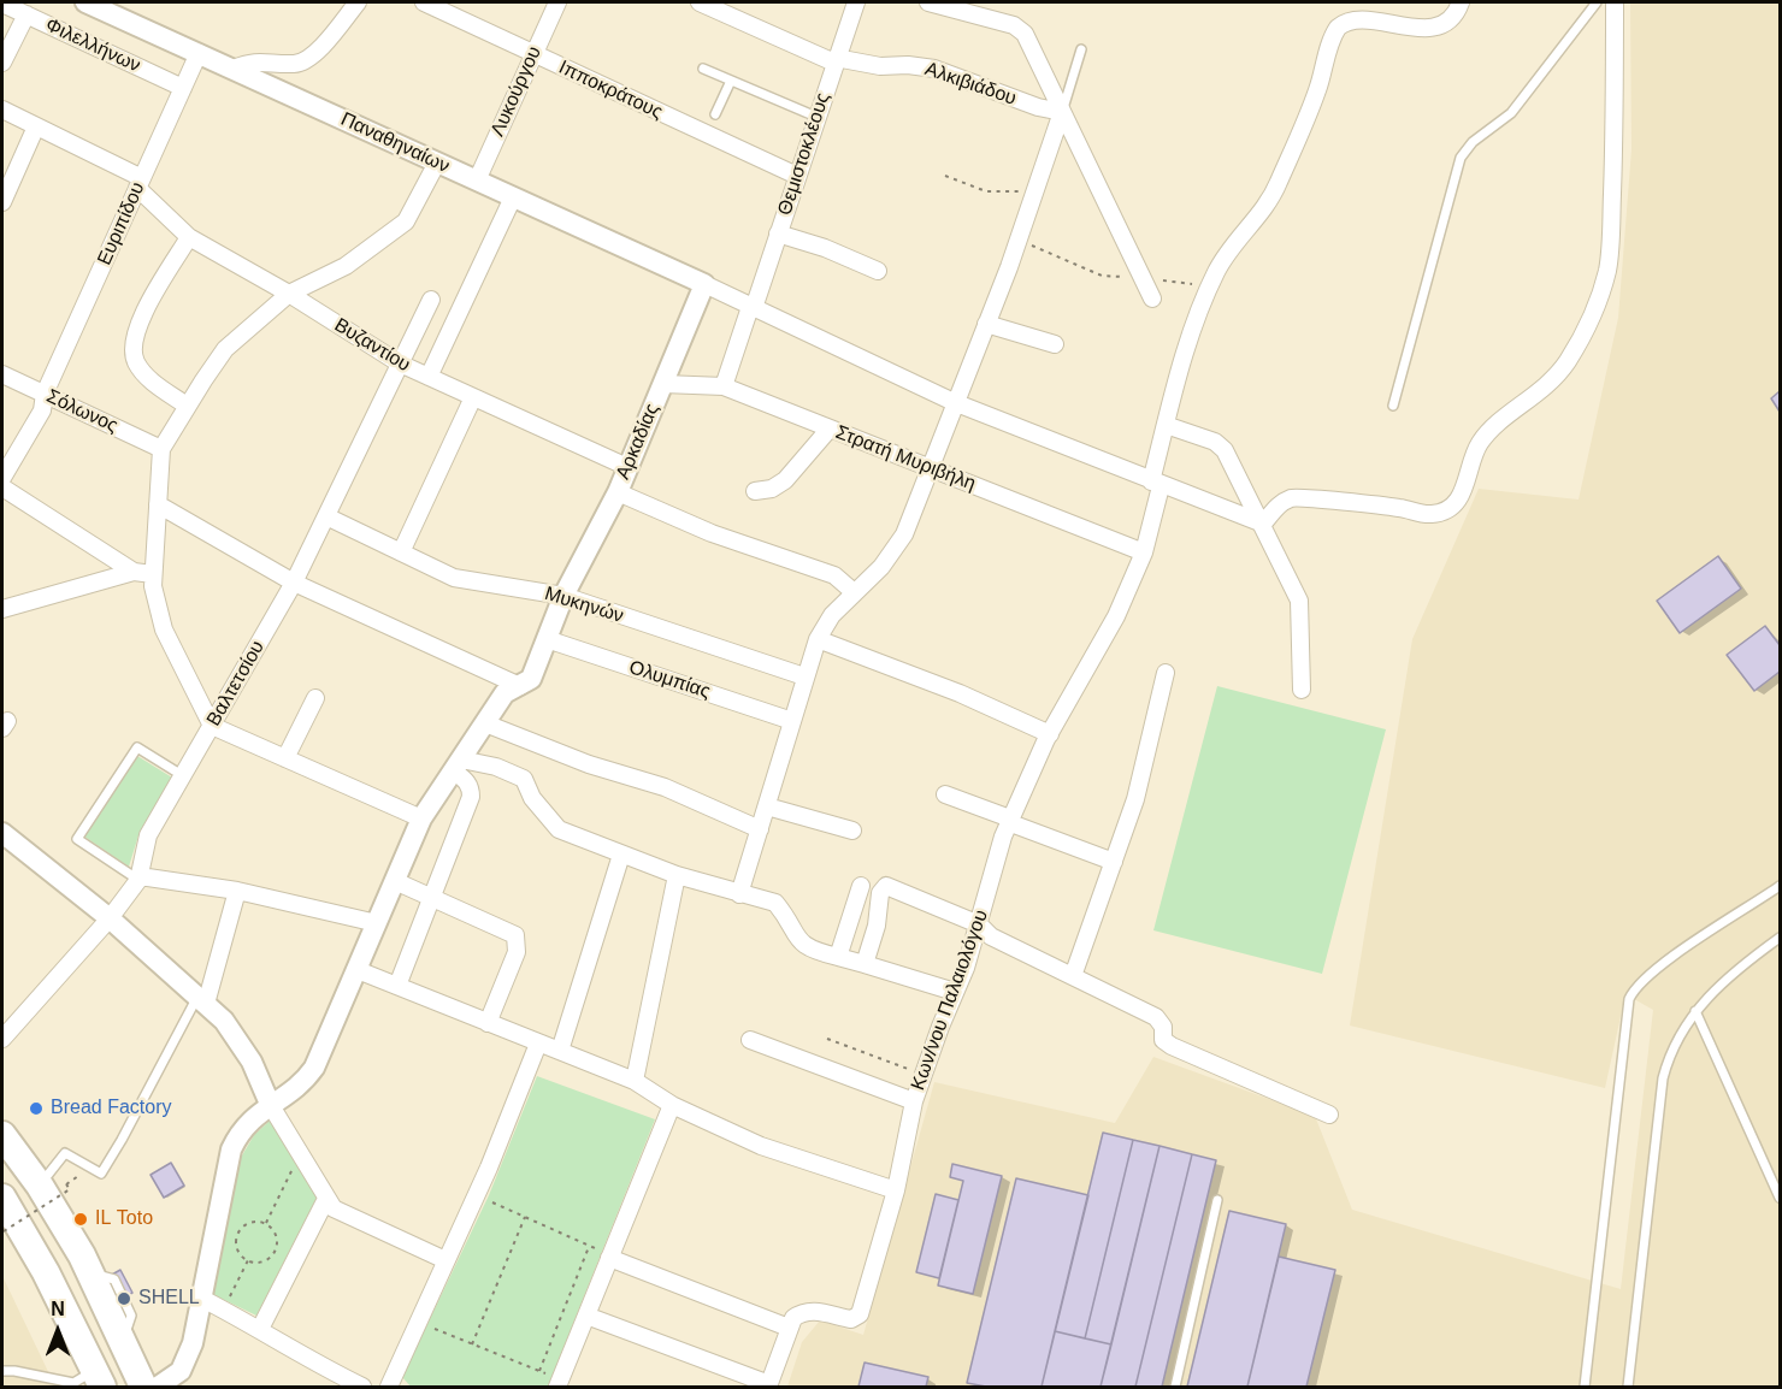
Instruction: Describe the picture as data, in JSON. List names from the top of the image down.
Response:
{
  "streets": {
    "street": [
      "Φιλελλήνων",
      "Αλκιβιάδου",
      "Ιπποκράτους",
      "Λυκούργου",
      "Παναθηναίων",
      "Θεμιστοκλέους",
      "Ευριπίδου",
      "Βυζαντίου",
      "Σόλωνος",
      "Αρκαδίας",
      "Στρατή Μυριβήλη",
      "Μυκηνών",
      "Ολυμπίας",
      "Βαλτετσίου",
      "Κων/νου Παλαιολόγου"
    ]
  },
  "crossings": [
    ["Φιλελλήνων", "Ευριπίδου"],
    ["Αλκιβιάδου", "Θεμιστοκλέους"],
    ["Ιπποκράτους", "Λυκούργου"],
    ["Ιπποκράτους", "Θεμιστοκλέους"],
    ["Λυκούργου", "Παναθηναίων"],
    ["Παναθηναίων", "Ευριπίδου"],
    ["Παναθηναίων", "Αρκαδίας"],
    ["Θεμιστοκλέους", "Στρατή Μυριβήλη"],
    ["Ευριπίδου", "Βυζαντίου"],
    ["Ευριπίδου", "Σόλωνος"],
    ["Βυζαντίου", "Αρκαδίας"],
    ["Βυζαντίου", "Βαλτετσίου"],
    ["Αρκαδίας", "Στρατή Μυριβήλη"],
    ["Αρκαδίας", "Μυκηνών"],
    ["Αρκαδίας", "Ολυμπίας"],
    ["Στρατή Μυριβήλη", "Κων/νου Παλαιολόγου"],
    ["Μυκηνών", "Βαλτετσίου"]
  ],
  "places": ["Bread Factory", "IL Toto", "SHELL"],
  "north": "top"
}
